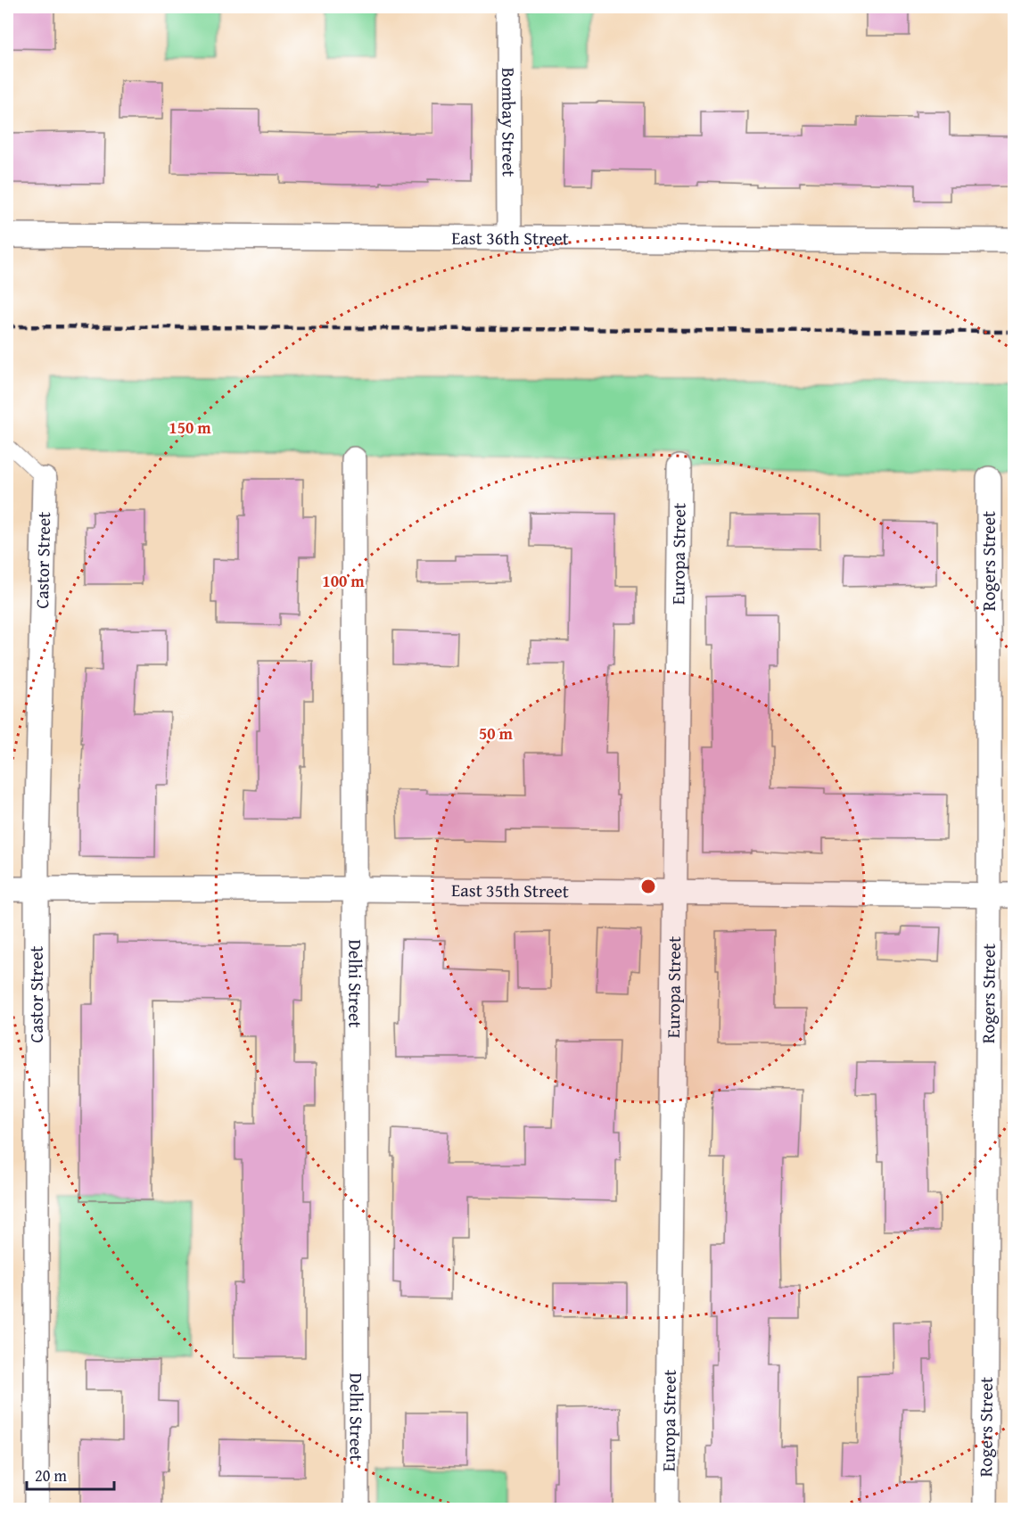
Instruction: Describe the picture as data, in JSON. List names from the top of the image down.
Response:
{
  "streets": {
    "street": [
      "Bombay Street",
      "East 36th Street",
      "Europa Street",
      "Castor Street",
      "Rogers Street",
      "East 35th Street",
      "Delhi Street"
    ]
  },
  "crossings": [
    ["Bombay Street", "East 36th Street"],
    ["Europa Street", "East 35th Street"],
    ["Castor Street", "East 35th Street"],
    ["Rogers Street", "East 35th Street"],
    ["East 35th Street", "Delhi Street"]
  ],
  "scale_bar": "20 m",
  "rings": ["150 m", "100 m", "50 m"]
}
